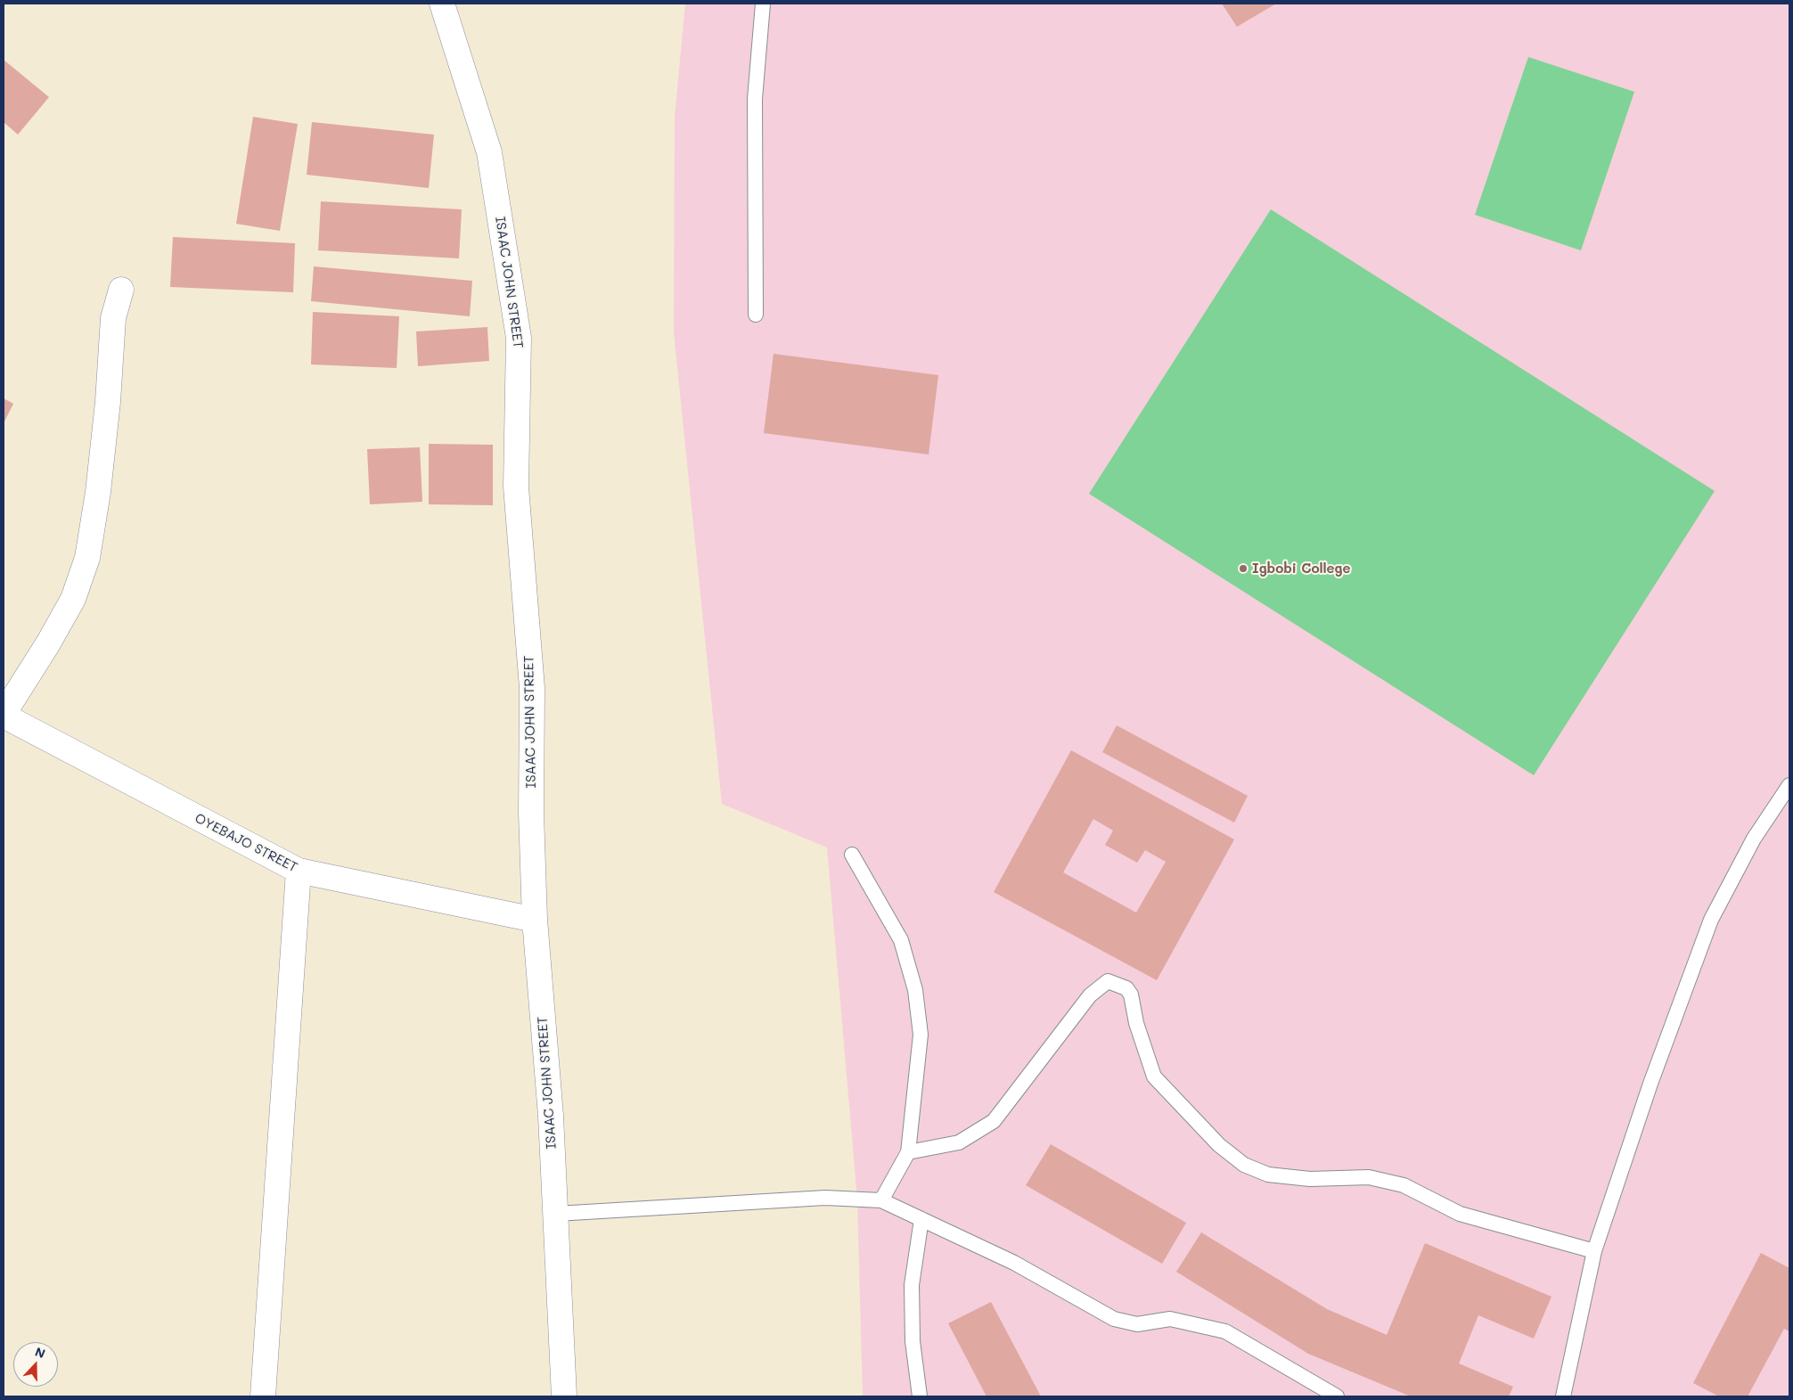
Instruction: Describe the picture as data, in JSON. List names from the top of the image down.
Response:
{
  "streets": {
    "street": ["ISAAC JOHN STREET", "OYEBAJO STREET"]
  },
  "crossings": [
    ["ISAAC JOHN STREET", "OYEBAJO STREET"]
  ],
  "places": ["Igbobi College"],
  "north": "top"
}
